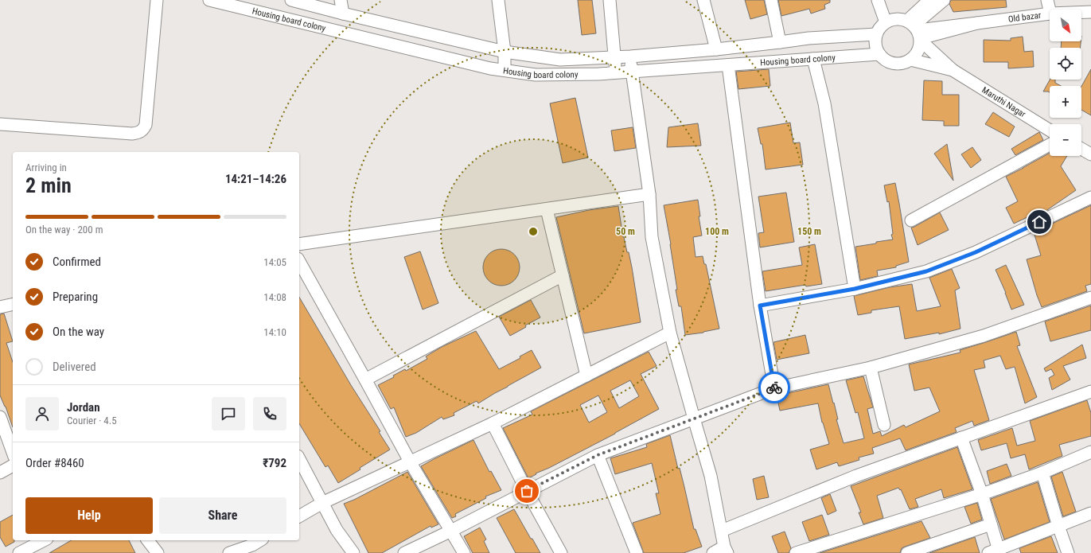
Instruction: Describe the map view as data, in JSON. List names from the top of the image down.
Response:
{
  "streets": {
    "street": ["Old bazar", "Housing board colony", "Maruthi Nagar"]
  },
  "crossings": [
    ["Old bazar", "Housing board colony"]
  ],
  "north": "bottom right",
  "page": {
    "map_buttons": ["+", "−"],
    "heading": ["2 min", "Arriving in", "14:21–14:26"],
    "panel": [
      "Jordan",
      "Courier · 4.5",
      "Order #8460",
      "₹792"
    ],
    "bar": "On the way · 200 m",
    "list": [
      ["Confirmed", "14:05"],
      ["Preparing", "14:08"],
      ["On the way", "14:10"],
      "Delivered"
    ],
    "buttons": ["Help", "Share"]
  },
  "rings": ["50 m", "100 m", "150 m"]
}
